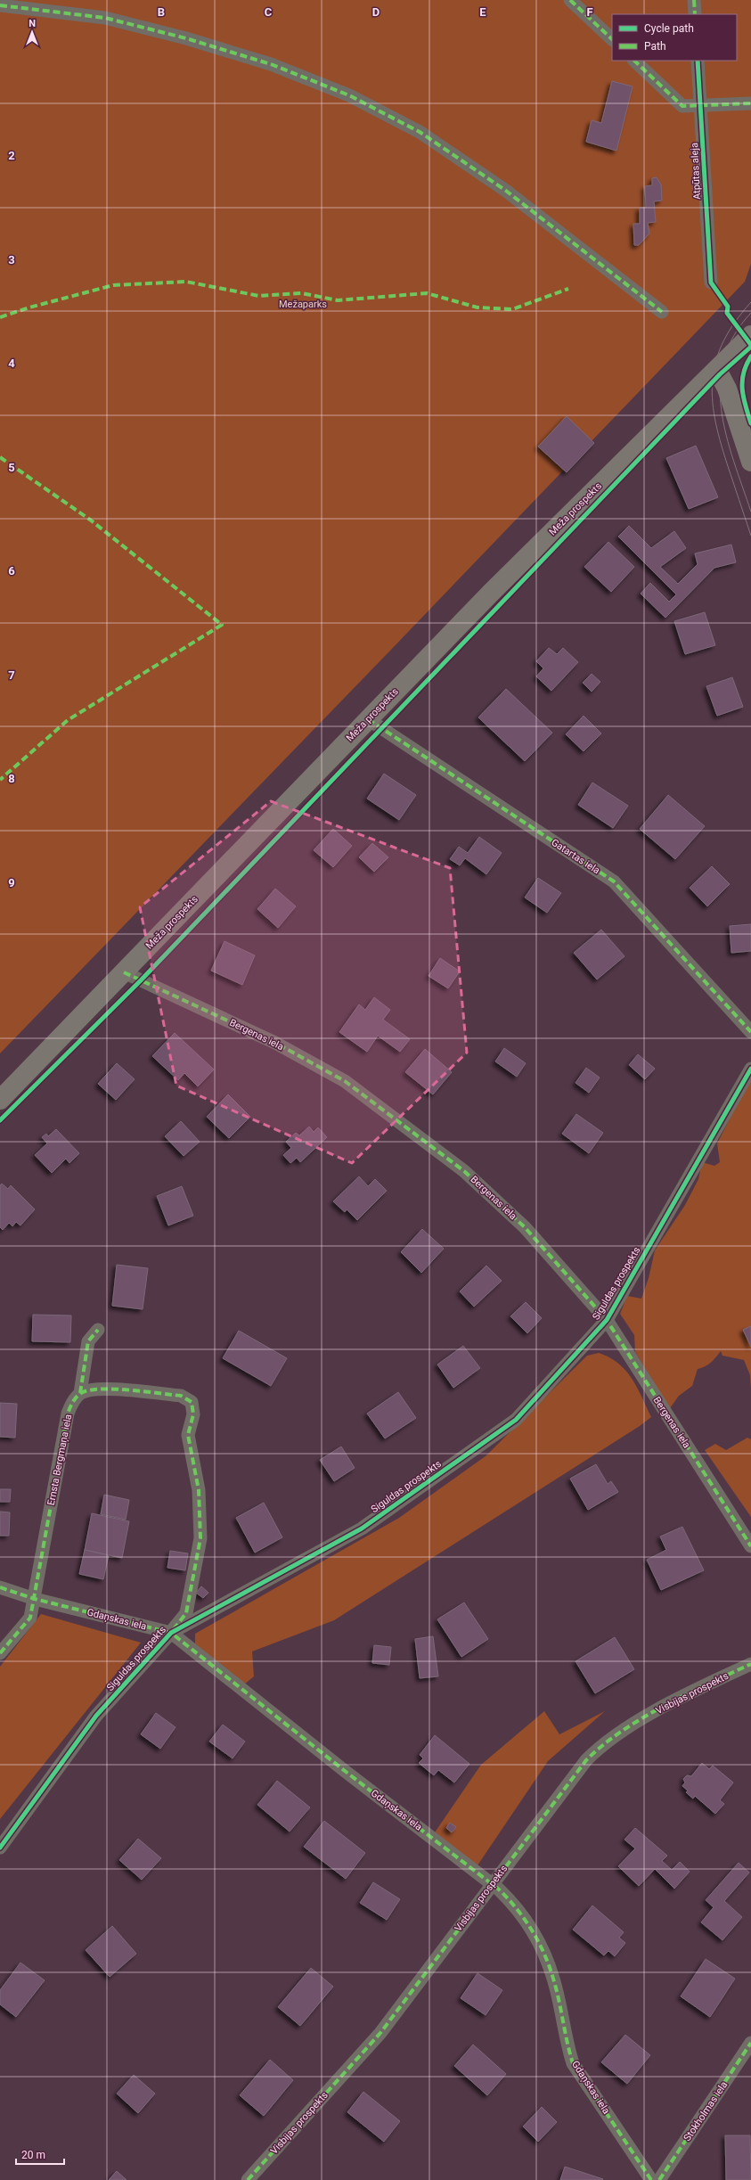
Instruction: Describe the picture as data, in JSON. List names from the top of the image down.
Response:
{
  "streets": {
    "street": [
      "Atpūtas aleja",
      "Meža prospekts",
      "Gatartas iela",
      "Bergenas iela",
      "Siguldas prospekts",
      "Ernsta Bergmaņa iela",
      "Gdaņskas iela",
      "Visbijas prospekts",
      "Stokholmas iela"
    ]
  },
  "crossings": [
    ["Meža prospekts", "Gatartas iela"],
    ["Meža prospekts", "Bergenas iela"],
    ["Bergenas iela", "Siguldas prospekts"],
    ["Siguldas prospekts", "Gdaņskas iela"],
    ["Ernsta Bergmaņa iela", "Gdaņskas iela"],
    ["Gdaņskas iela", "Visbijas prospekts"]
  ],
  "parks": ["Mežaparks"],
  "legend": ["Cycle path", "Path"],
  "scale_bar": "20 m",
  "north": "top",
  "grid": {
    "columns": [
      "B",
      "C",
      "D",
      "E",
      "F"
    ],
    "rows": [
      "2",
      "3",
      "4",
      "5",
      "6",
      "7",
      "8",
      "9"
    ]
  }
}
